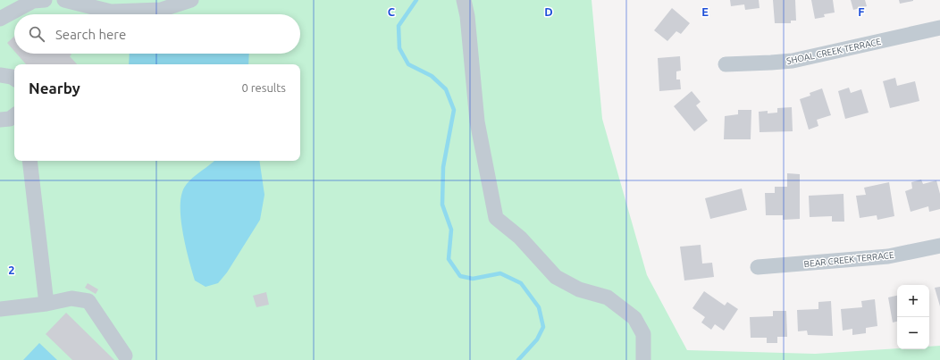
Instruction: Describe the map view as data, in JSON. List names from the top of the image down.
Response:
{
  "streets": {
    "street": ["SHOAL CREEK TERRACE", "BEAR CREEK TERRACE"]
  },
  "page": {
    "search": "Search here",
    "heading": ["Nearby", "0 results"],
    "map_buttons": ["+", "−"]
  },
  "grid": {
    "columns": [
      "C",
      "D",
      "E",
      "F"
    ],
    "rows": ["2"]
  }
}
